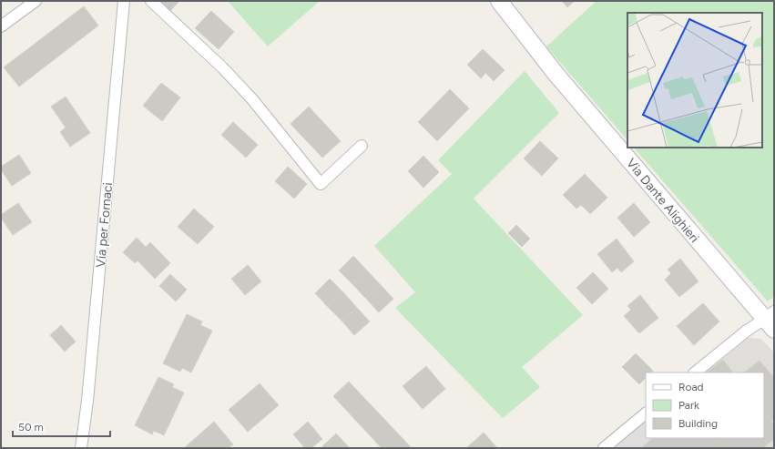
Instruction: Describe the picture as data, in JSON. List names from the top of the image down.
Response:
{
  "streets": {
    "street": ["Via Dante Alighieri", "Via per Fornaci"]
  },
  "legend": ["Road", "Park", "Building"],
  "scale_bar": "50 m"
}
